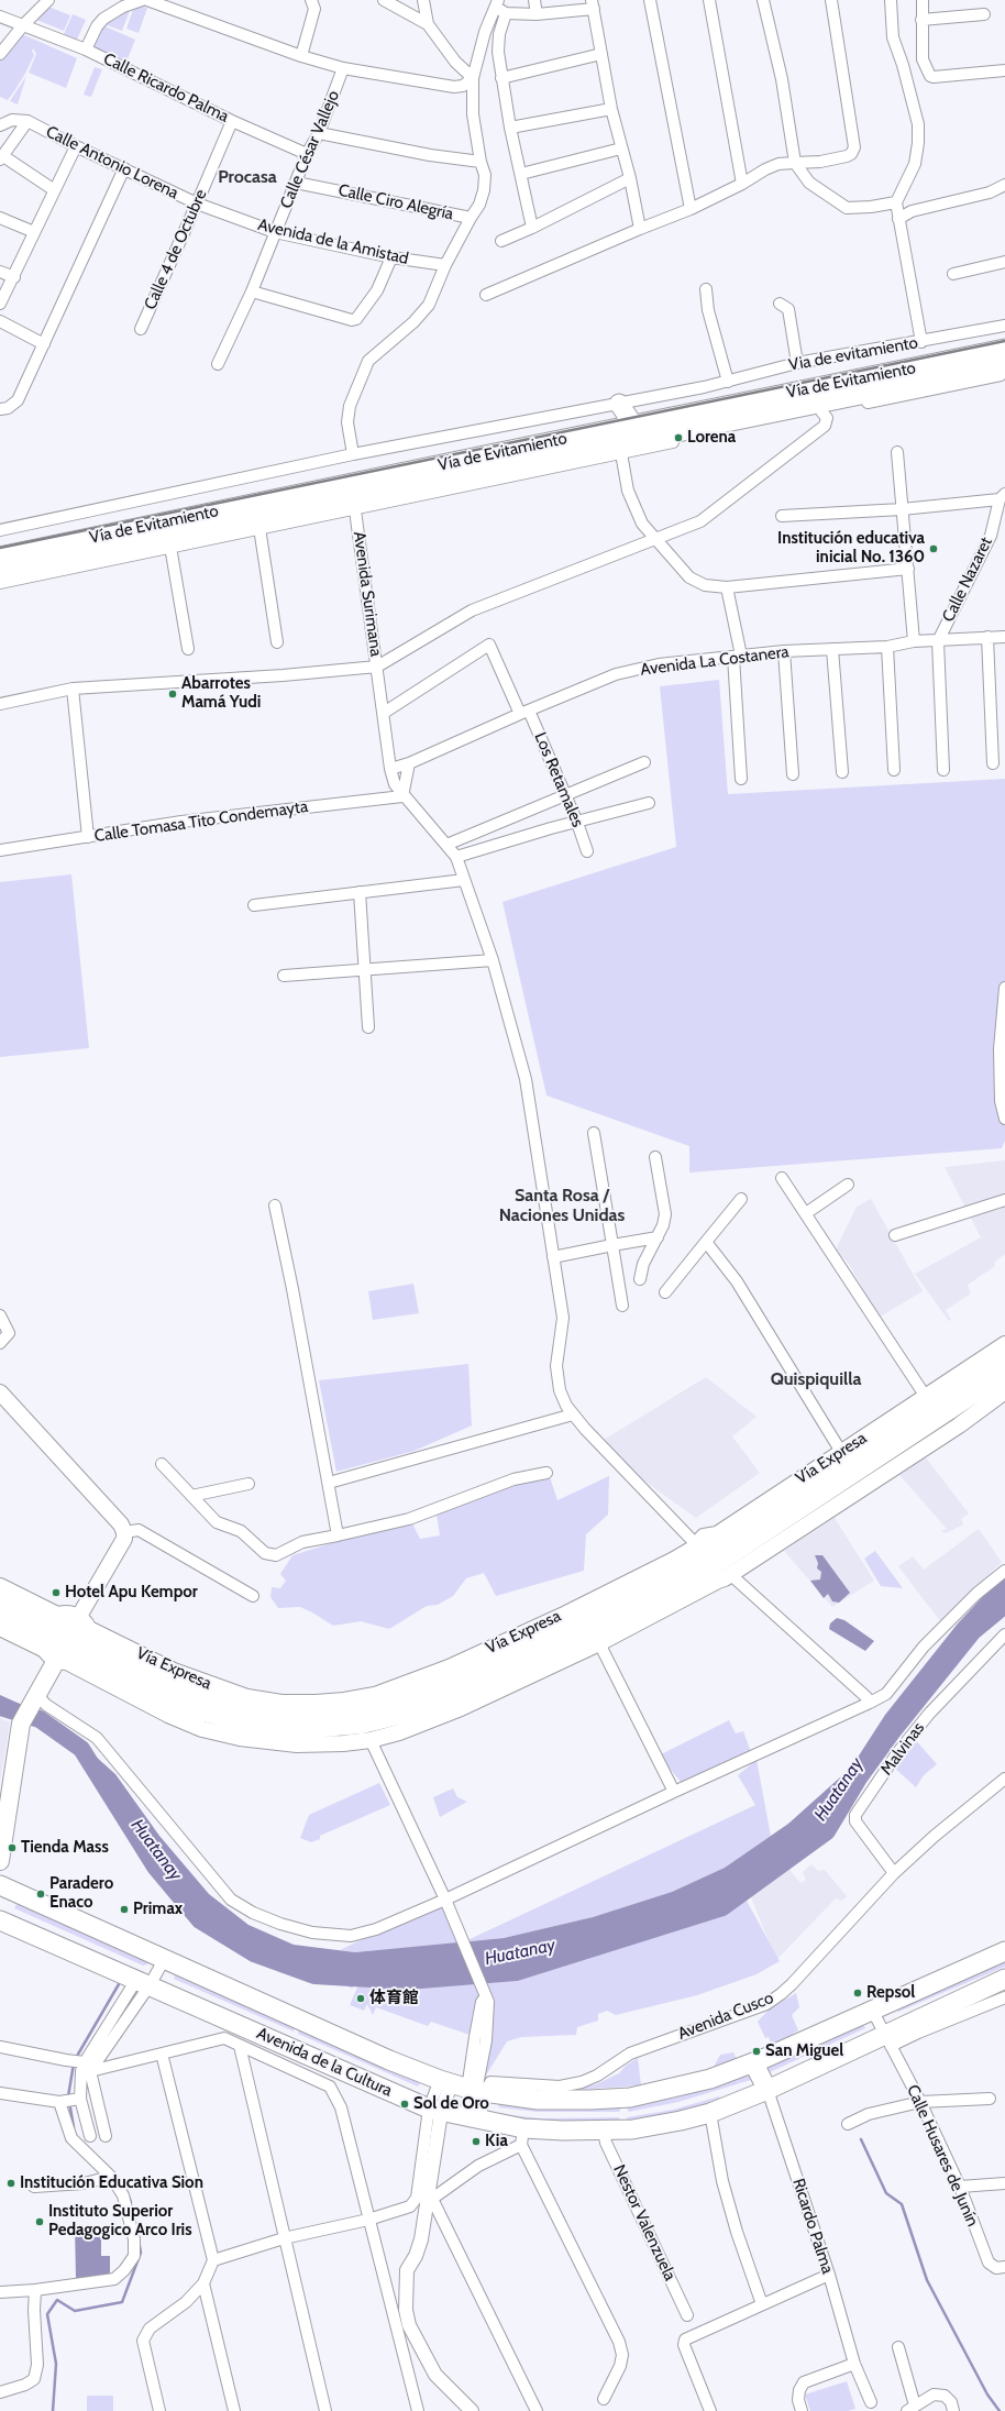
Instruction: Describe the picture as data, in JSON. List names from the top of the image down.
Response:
{
  "streets": {
    "highway": ["Vía de Evitamiento", "Avenida de la Cultura"],
    "main road": ["Vía Expresa"],
    "street": [
      "Calle Ricardo Palma",
      "Calle César Vallejo",
      "Calle Antonio Lorena",
      "Calle Ciro Alegría",
      "Avenida de la Amistad",
      "Calle 4 de Octubre",
      "Via de evitamiento",
      "Calle Nazaret",
      "Avenida Surimana",
      "Avenida La Costanera",
      "Los Retamales",
      "Calle Tomasa Tito Condemayta",
      "Malvinas",
      "Avenida Cusco",
      "Calle Husares de Junín",
      "Nestor Valenzuela",
      "Ricardo Palma"
    ]
  },
  "crossings": [
    ["Calle Ricardo Palma", "Calle César Vallejo"],
    ["Calle Ricardo Palma", "Calle 4 de Octubre"],
    ["Calle César Vallejo", "Calle Ciro Alegría"],
    ["Calle César Vallejo", "Avenida de la Amistad"],
    ["Calle Antonio Lorena", "Avenida de la Amistad"],
    ["Calle Antonio Lorena", "Calle 4 de Octubre"],
    ["Calle Ciro Alegría", "Avenida de la Amistad"],
    ["Calle Ciro Alegría", "Via de evitamiento"],
    ["Avenida de la Amistad", "Calle 4 de Octubre"],
    ["Calle Nazaret", "Avenida La Costanera"],
    ["Avenida Surimana", "Avenida La Costanera"],
    ["Avenida Surimana", "Los Retamales"],
    ["Avenida Surimana", "Calle Tomasa Tito Condemayta"],
    ["Avenida La Costanera", "Los Retamales"],
    ["Malvinas", "Avenida Cusco"],
    ["Avenida Cusco", "Avenida de la Cultura"],
    ["Avenida de la Cultura", "Calle Husares de Junín"],
    ["Avenida de la Cultura", "Nestor Valenzuela"],
    ["Avenida de la Cultura", "Ricardo Palma"]
  ],
  "districts": ["Procasa", "Santa Rosa / Naciones Unidas", "Quispiquilla"],
  "water": ["Huatanay"],
  "places": [
    "Lorena",
    "Institución educativa inicial No. 1360",
    "Abarrotes Mamá Yudi",
    "Hotel Apu Kempor",
    "Tienda Mass",
    "Paradero Enaco",
    "Primax",
    "Repsol",
    "体育館",
    "San Miguel",
    "Sol de Oro",
    "Kia",
    "Institución Educativa Sion",
    "Instituto Superior Pedagogico Arco Iris"
  ]
}
